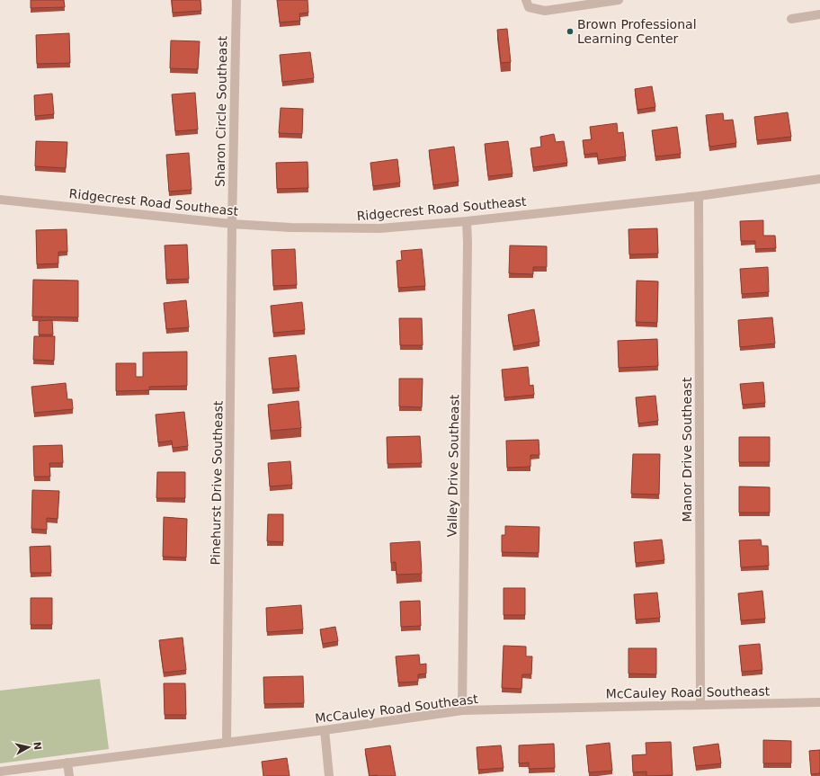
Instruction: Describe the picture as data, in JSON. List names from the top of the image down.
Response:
{
  "streets": {
    "street": [
      "Sharon Circle Southeast",
      "Ridgecrest Road Southeast",
      "Manor Drive Southeast",
      "Valley Drive Southeast",
      "Pinehurst Drive Southeast",
      "McCauley Road Southeast"
    ]
  },
  "crossings": [
    ["Sharon Circle Southeast", "Ridgecrest Road Southeast"],
    ["Sharon Circle Southeast", "Pinehurst Drive Southeast"],
    ["Ridgecrest Road Southeast", "Manor Drive Southeast"],
    ["Ridgecrest Road Southeast", "Valley Drive Southeast"],
    ["Ridgecrest Road Southeast", "Pinehurst Drive Southeast"],
    ["Manor Drive Southeast", "McCauley Road Southeast"],
    ["Valley Drive Southeast", "McCauley Road Southeast"],
    ["Pinehurst Drive Southeast", "McCauley Road Southeast"]
  ],
  "places": ["Brown Professional Learning Center"],
  "north": "right"
}
